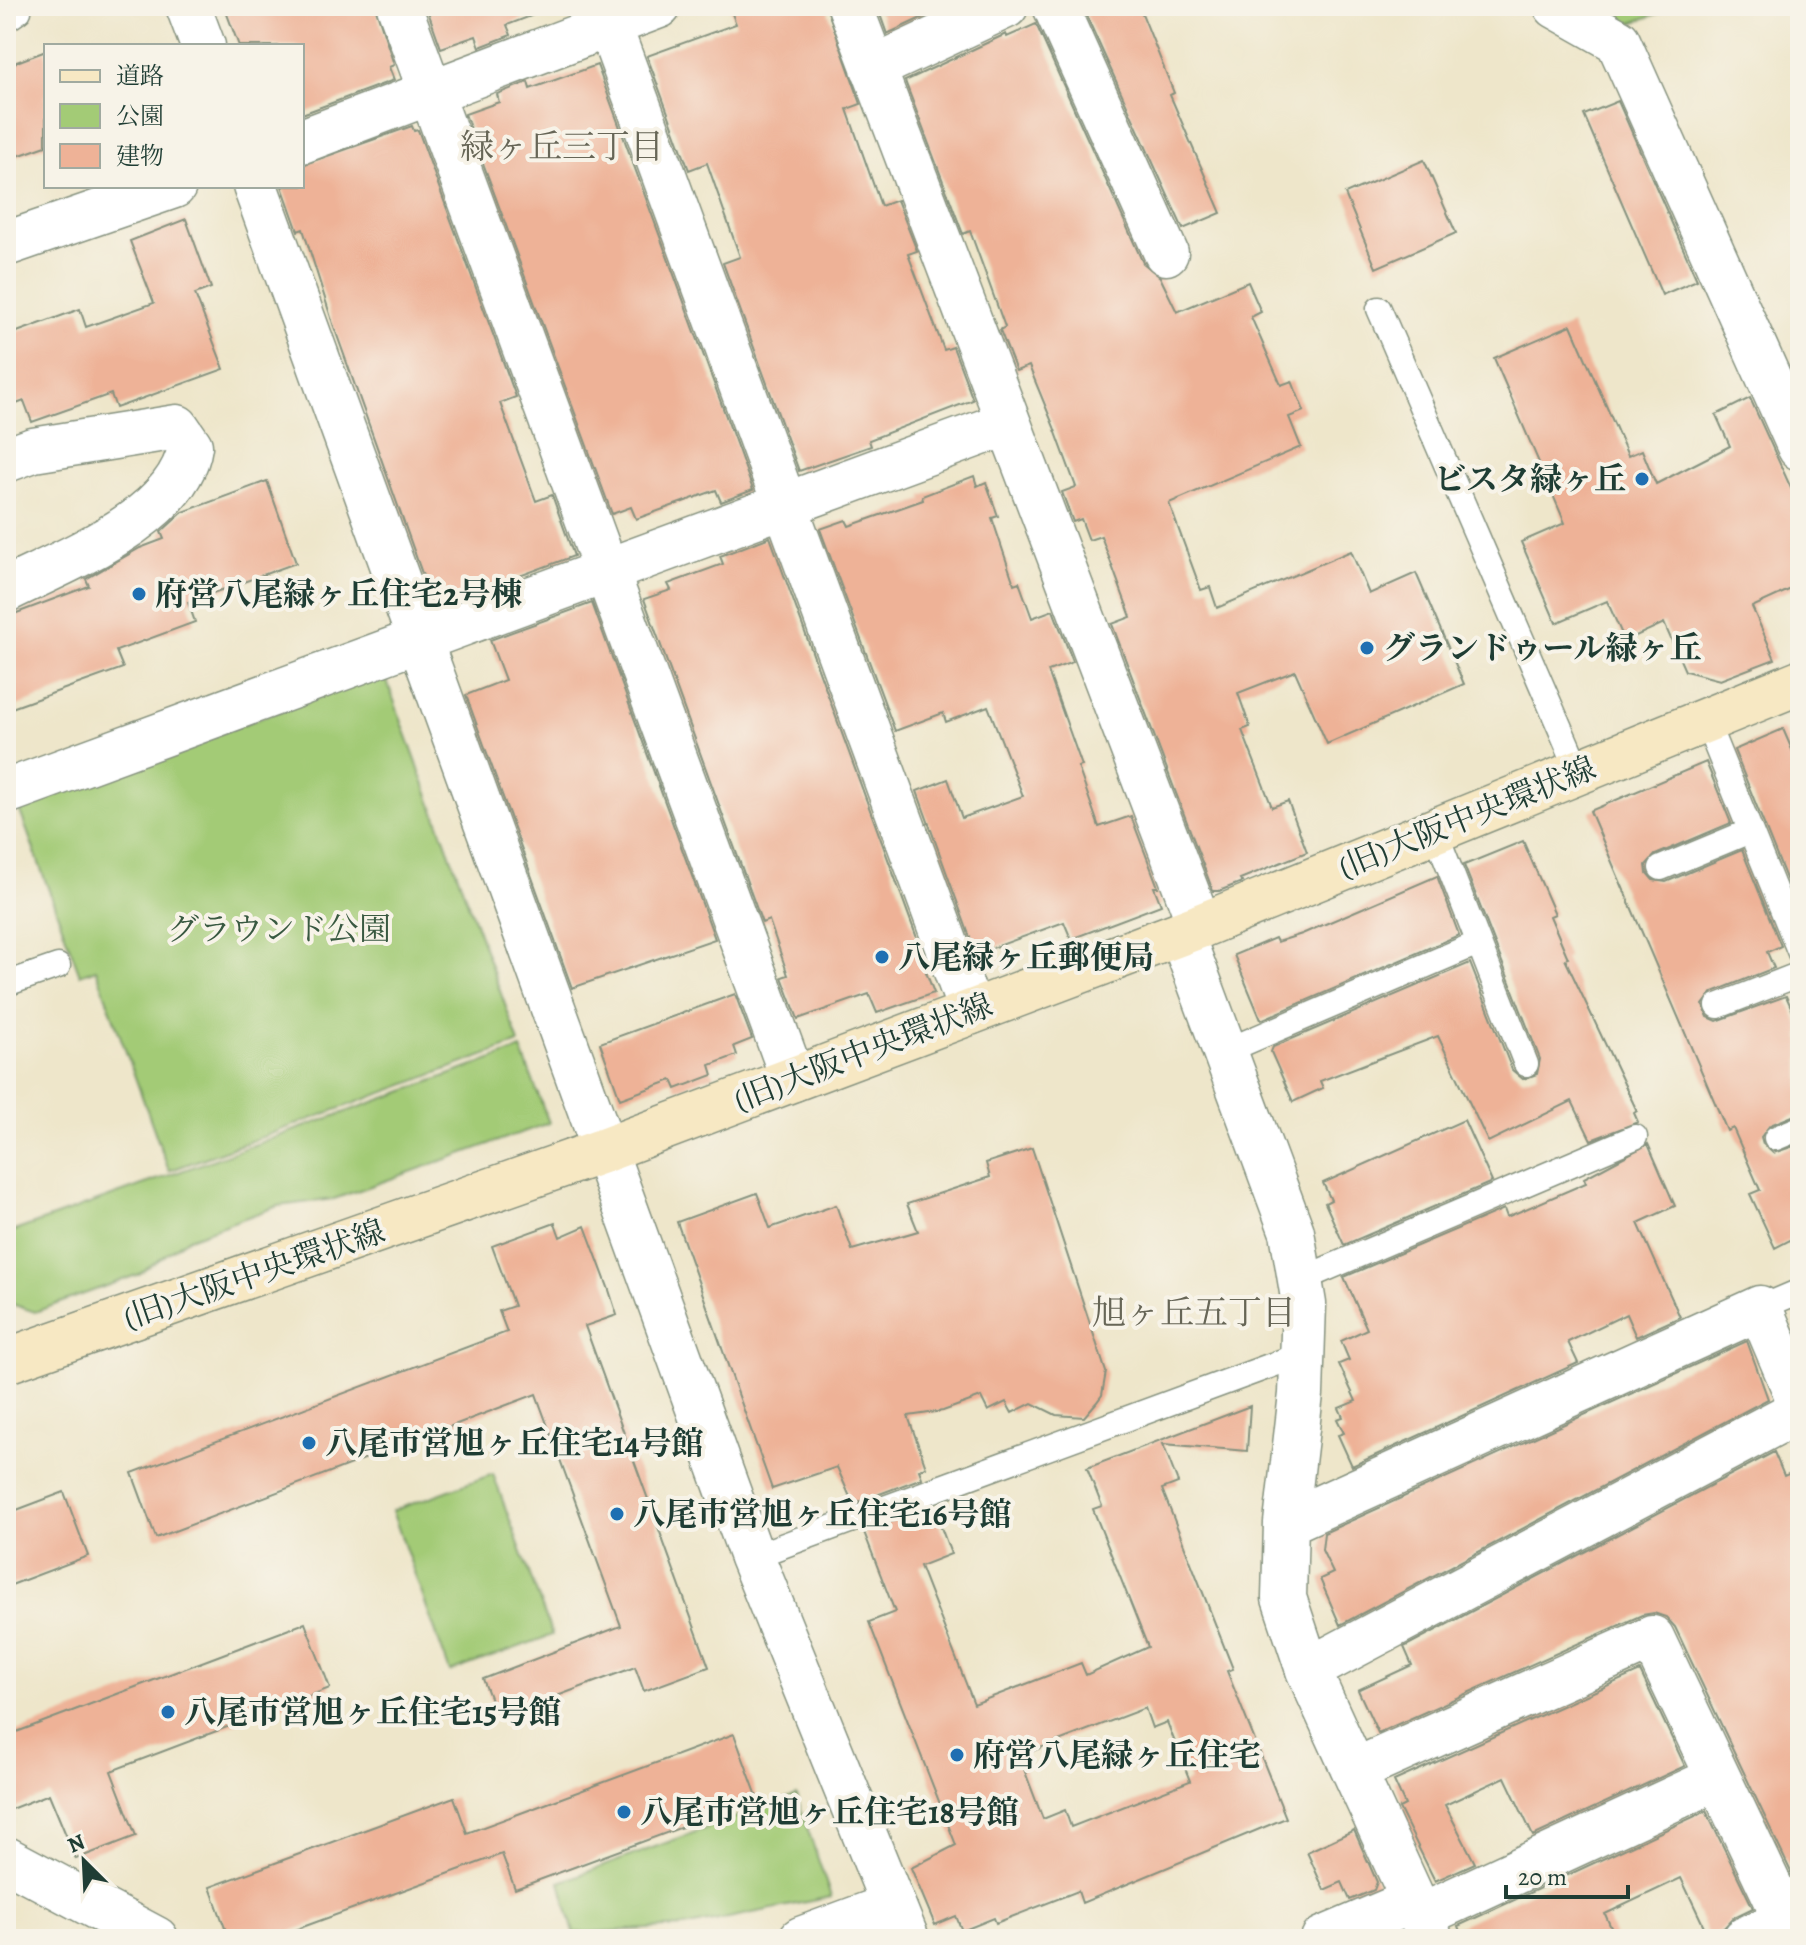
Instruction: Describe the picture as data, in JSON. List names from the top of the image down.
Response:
{
  "streets": {
    "street": ["(旧)大阪中央環状線"]
  },
  "districts": ["緑ヶ丘三丁目", "旭ヶ丘五丁目"],
  "parks": ["グラウンド公園"],
  "places": [
    "ビスタ緑ヶ丘",
    "府営八尾緑ヶ丘住宅2号棟",
    "グランドゥール緑ヶ丘",
    "八尾緑ヶ丘郵便局",
    "八尾市営旭ヶ丘住宅14号館",
    "八尾市営旭ヶ丘住宅16号館",
    "八尾市営旭ヶ丘住宅15号館",
    "府営八尾緑ヶ丘住宅",
    "八尾市営旭ヶ丘住宅18号館"
  ],
  "legend": ["道路", "公園", "建物"],
  "scale_bar": "20 m",
  "north": "top left"
}
